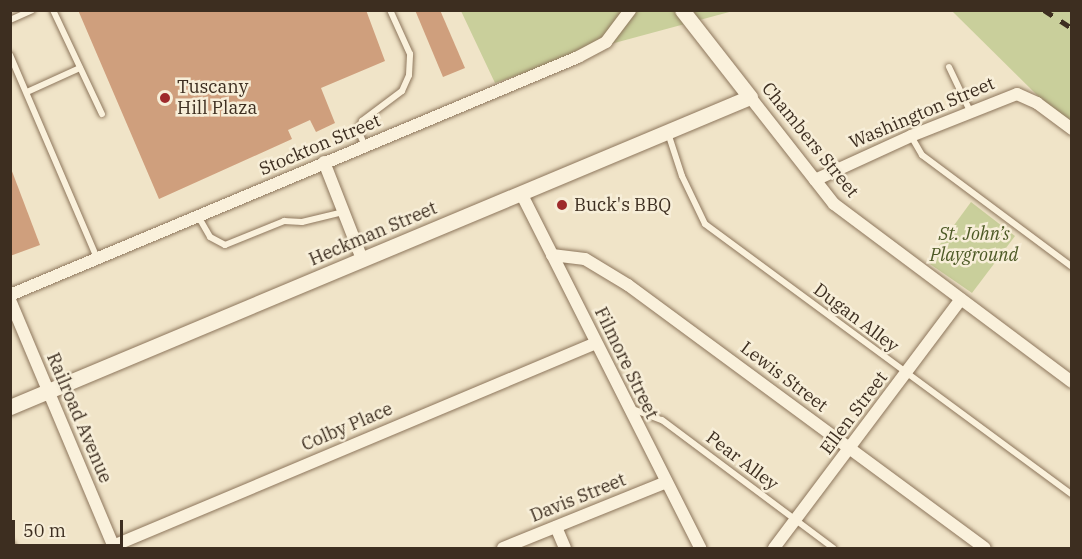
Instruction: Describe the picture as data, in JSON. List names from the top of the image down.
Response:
{
  "streets": {
    "street": [
      "Washington Street",
      "Chambers Street",
      "Stockton Street",
      "Heckman Street",
      "Filmore Street",
      "Lewis Street",
      "Ellen Street",
      "Railroad Avenue",
      "Colby Place",
      "Davis Street"
    ],
    "lane": ["Dugan Alley", "Pear Alley"]
  },
  "crossings": [
    ["Washington Street", "Chambers Street"],
    ["Chambers Street", "Heckman Street"],
    ["Chambers Street", "Ellen Street"],
    ["Heckman Street", "Dugan Alley"],
    ["Heckman Street", "Filmore Street"],
    ["Heckman Street", "Railroad Avenue"],
    ["Dugan Alley", "Ellen Street"],
    ["Filmore Street", "Lewis Street"],
    ["Filmore Street", "Colby Place"],
    ["Filmore Street", "Pear Alley"],
    ["Filmore Street", "Davis Street"],
    ["Lewis Street", "Ellen Street"],
    ["Ellen Street", "Pear Alley"],
    ["Railroad Avenue", "Colby Place"]
  ],
  "parks": ["St. John’s Playground"],
  "places": ["Tuscany Hill Plaza", "Buck's BBQ"],
  "scale_bar": "50 m"
}
